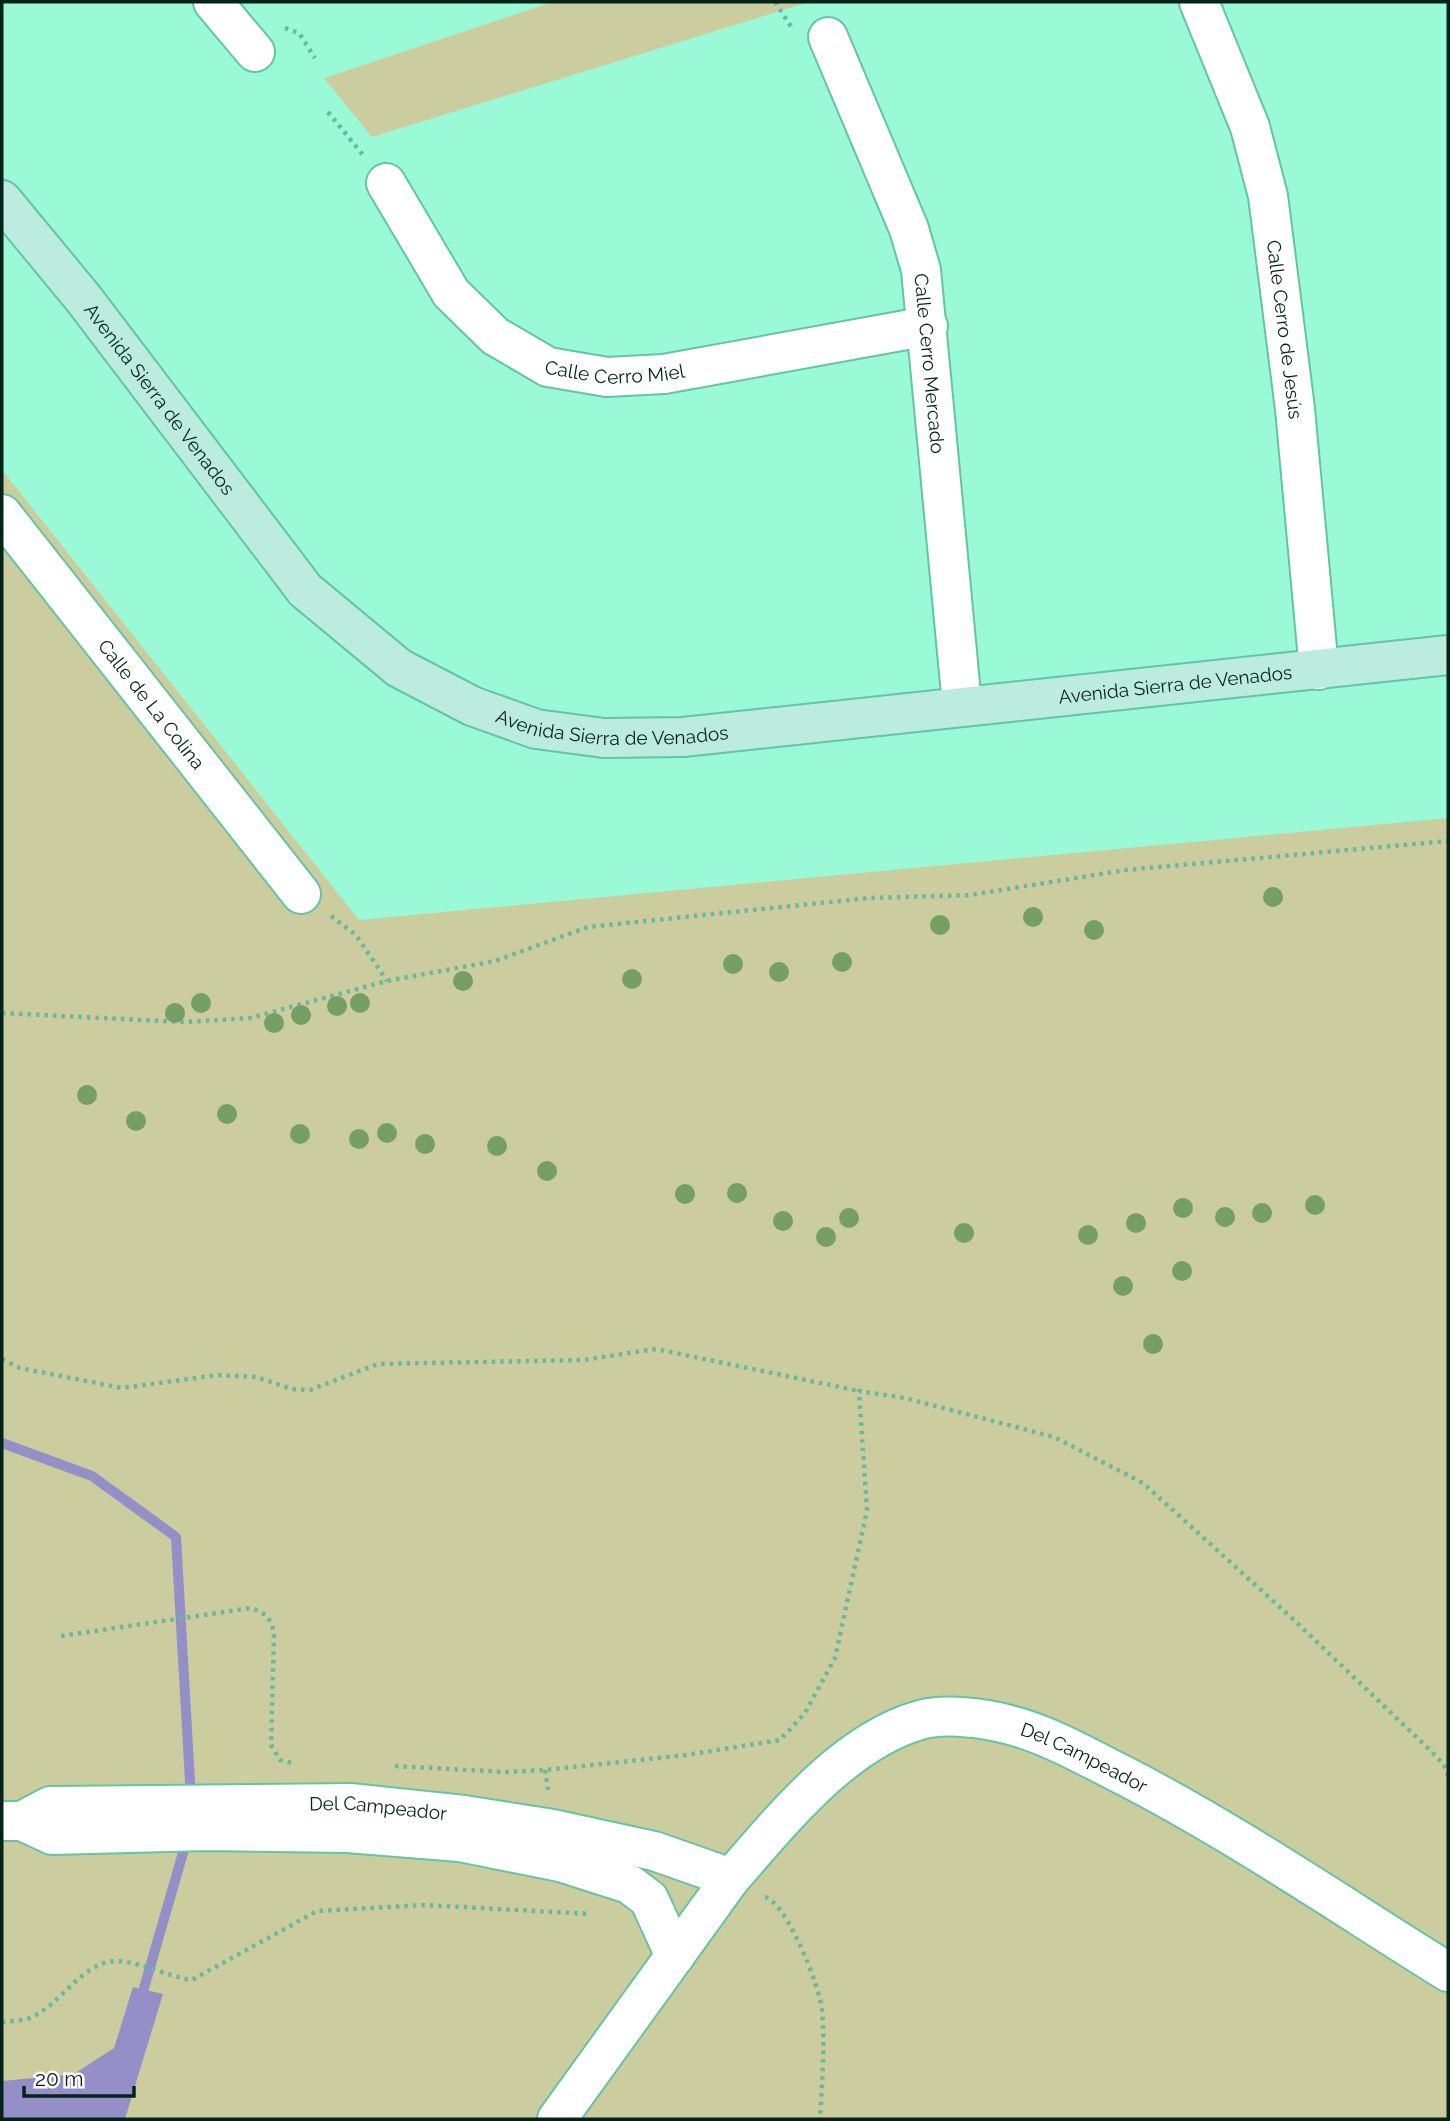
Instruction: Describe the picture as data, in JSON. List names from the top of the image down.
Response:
{
  "streets": {
    "street": [
      "Calle Cerro de Jesús",
      "Calle Cerro Mercado",
      "Calle Cerro Miel",
      "Avenida Sierra de Venados",
      "Calle de La Colina",
      "Del Campeador"
    ]
  },
  "crossings": [
    ["Calle Cerro de Jesús", "Avenida Sierra de Venados"],
    ["Calle Cerro Mercado", "Calle Cerro Miel"],
    ["Calle Cerro Mercado", "Avenida Sierra de Venados"]
  ],
  "scale_bar": "20 m"
}
